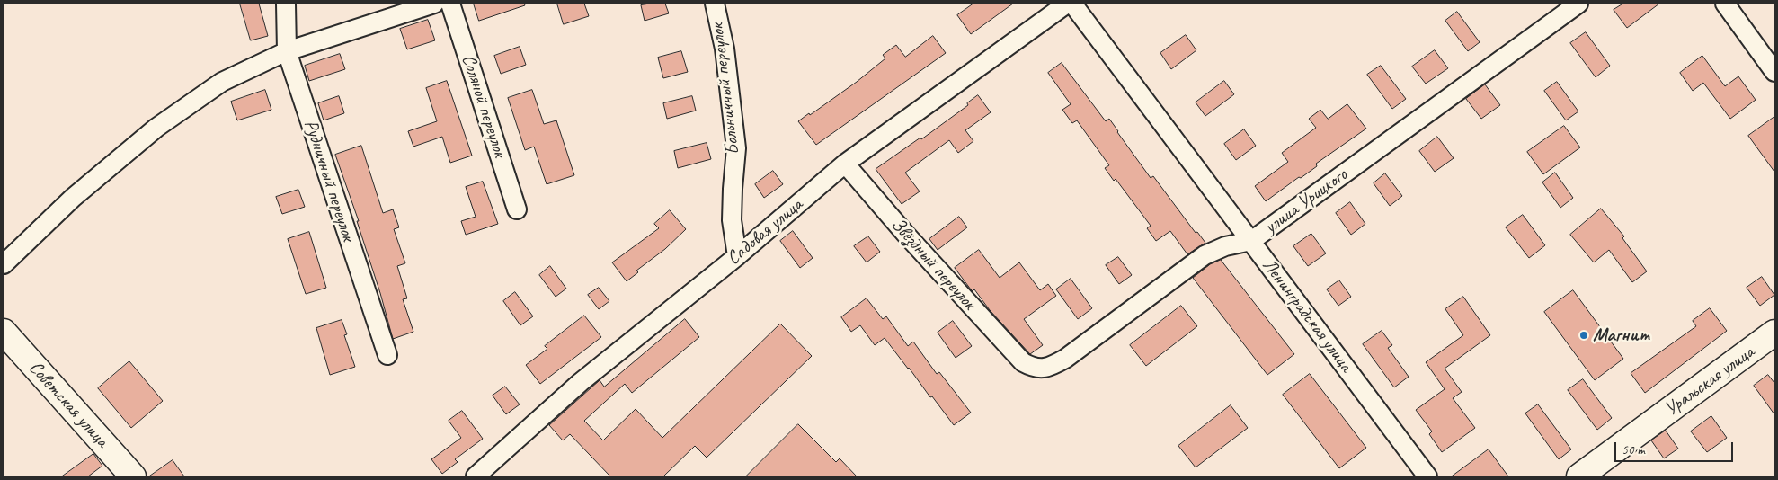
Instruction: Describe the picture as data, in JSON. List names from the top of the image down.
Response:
{
  "streets": {
    "street": [
      "Больничный переулок",
      "Соляной переулок",
      "Рудничный переулок",
      "улица Урицкого",
      "Садовая улица",
      "Звёздный переулок",
      "Ленинградская улица",
      "Уральская улица",
      "Советская улица"
    ]
  },
  "crossings": [
    ["Больничный переулок", "Садовая улица"],
    ["улица Урицкого", "Звёздный переулок"],
    ["улица Урицкого", "Ленинградская улица"],
    ["Садовая улица", "Звёздный переулок"]
  ],
  "places": ["Магнит"],
  "scale_bar": "50 m"
}
